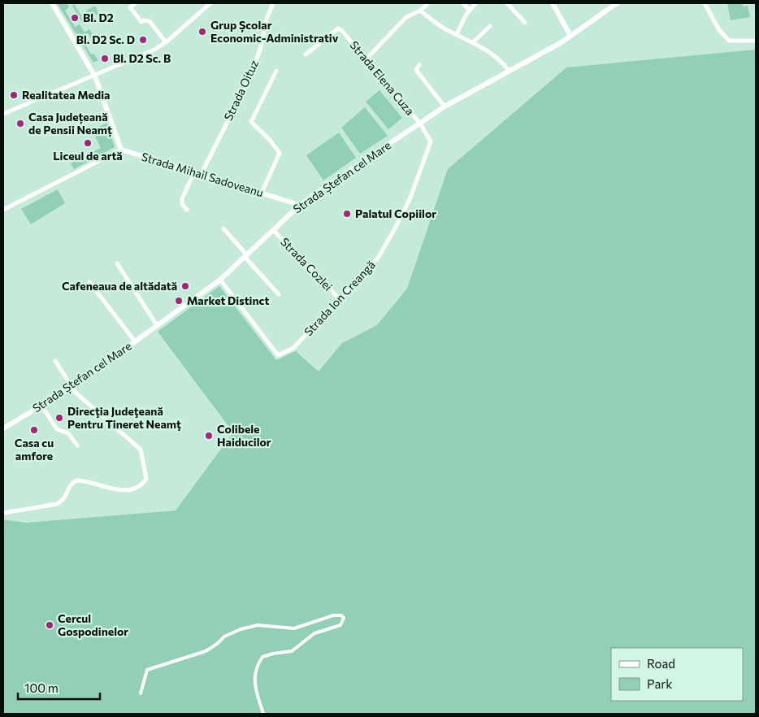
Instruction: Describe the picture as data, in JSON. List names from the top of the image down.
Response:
{
  "streets": {
    "street": [
      "Strada Elena Cuza",
      "Strada Oituz",
      "Strada Mihail Sadoveanu",
      "Strada Ștefan cel Mare",
      "Strada Cozlei",
      "Strada Ion Creangă"
    ]
  },
  "crossings": [
    ["Strada Elena Cuza", "Strada Ștefan cel Mare"],
    ["Strada Elena Cuza", "Strada Ion Creangă"],
    ["Strada Oituz", "Strada Mihail Sadoveanu"],
    ["Strada Mihail Sadoveanu", "Strada Ștefan cel Mare"],
    ["Strada Ștefan cel Mare", "Strada Cozlei"],
    ["Strada Ștefan cel Mare", "Strada Ion Creangă"],
    ["Strada Cozlei", "Strada Ion Creangă"]
  ],
  "places": [
    "Bl. D2",
    "Grup Școlar Economic-Administrativ",
    "Bl. D2 Sc. D",
    "Bl. D2 Sc. B",
    "Realitatea Media",
    "Casa Județeană de Pensii Neamț",
    "Liceul de artă",
    "Palatul Copiilor",
    "Cafeneaua de altădată",
    "Market Distinct",
    "Direcţia Judeţeană Pentru Tineret Neamţ",
    "Casa cu amfore",
    "Colibele Haiducilor",
    "Cercul Gospodinelor"
  ],
  "legend": ["Road", "Park"],
  "scale_bar": "100 m"
}
